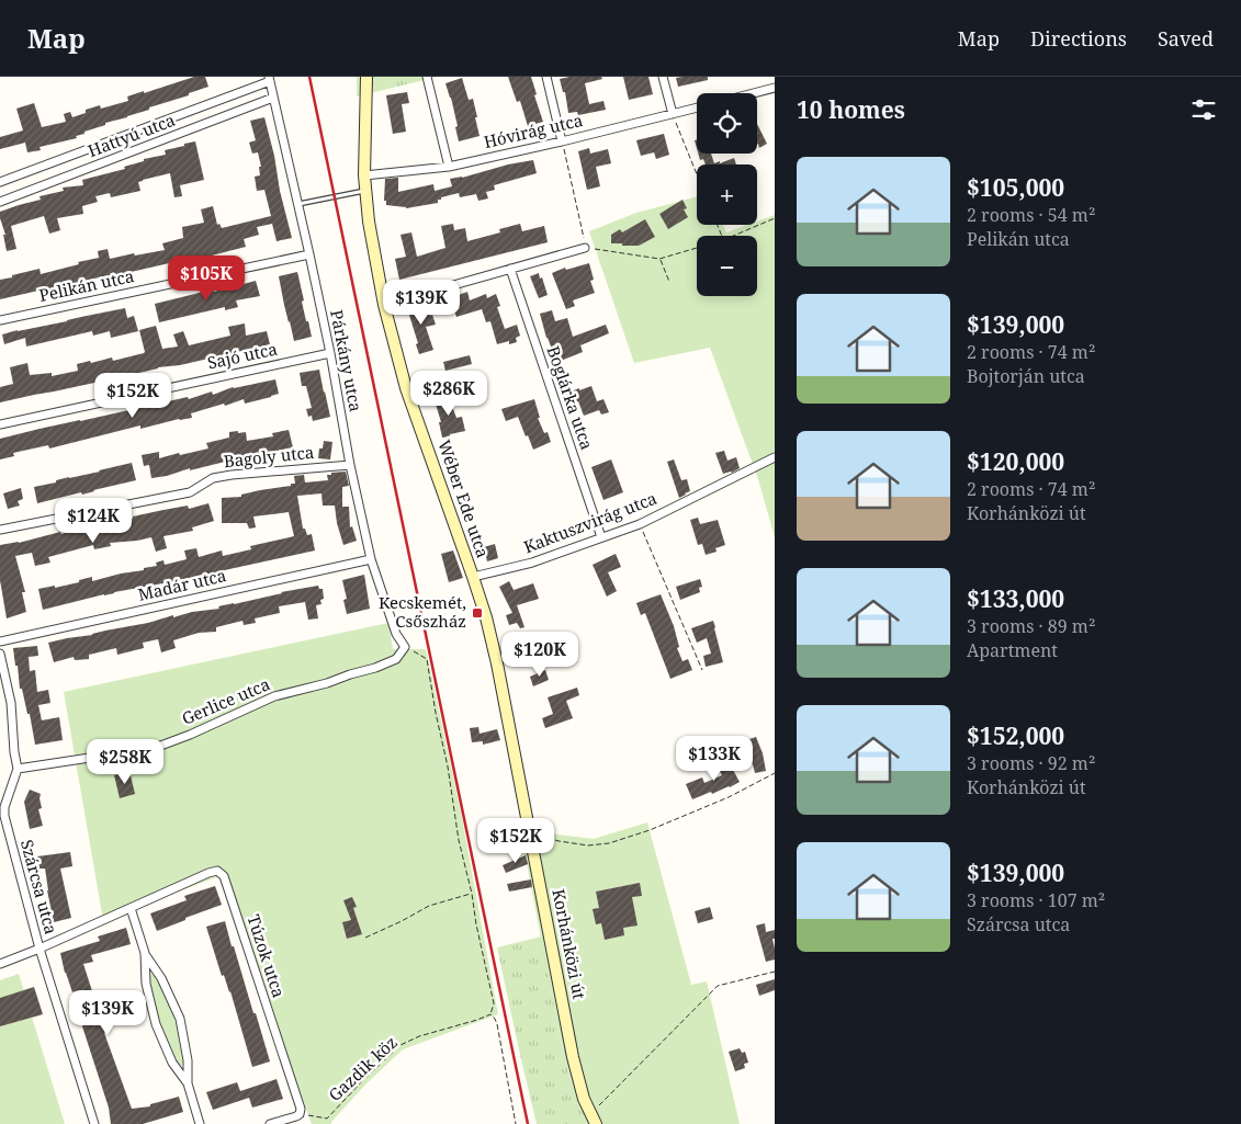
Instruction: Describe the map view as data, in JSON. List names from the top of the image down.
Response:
{
  "streets": {
    "street": [
      "Hóvirág utca",
      "Hattyú utca",
      "Pelikán utca",
      "Sajó utca",
      "Párkány utca",
      "Boglárka utca",
      "Bagoly utca",
      "Wéber Ede utca",
      "Kaktuszvirág utca",
      "Madár utca",
      "Gerlice utca",
      "Szárcsa utca",
      "Korhánközi út",
      "Túzok utca"
    ],
    "path": ["Gazdik köz"]
  },
  "crossings": [
    ["Hóvirág utca", "Wéber Ede utca"],
    ["Hattyú utca", "Párkány utca"],
    ["Pelikán utca", "Párkány utca"],
    ["Sajó utca", "Párkány utca"],
    ["Párkány utca", "Bagoly utca"],
    ["Párkány utca", "Madár utca"],
    ["Párkány utca", "Gerlice utca"],
    ["Boglárka utca", "Kaktuszvirág utca"],
    ["Wéber Ede utca", "Kaktuszvirág utca"],
    ["Wéber Ede utca", "Korhánközi út"],
    ["Kaktuszvirág utca", "Korhánközi út"],
    ["Gerlice utca", "Szárcsa utca"],
    ["Szárcsa utca", "Túzok utca"],
    ["Túzok utca", "Gazdik köz"]
  ],
  "places": {
    "transit": ["Kecskemét, Csőszház"]
  },
  "page": {
    "header": "Map",
    "nav": ["Map", "Directions", "Saved"],
    "heading": "10 homes",
    "map_buttons": ["+", "−"],
    "list": [
      {
        "name": "$105,000",
        "note": "2 rooms · 54 m² · Pelikán utca"
      },
      {
        "name": "$139,000",
        "note": "2 rooms · 74 m² · Bojtorján utca"
      },
      {
        "name": "$120,000",
        "note": "2 rooms · 74 m² · Korhánközi út"
      },
      {
        "name": "$133,000",
        "note": "3 rooms · 89 m² · Apartment"
      },
      {
        "name": "$152,000",
        "note": "3 rooms · 92 m² · Korhánközi út"
      },
      {
        "name": "$139,000",
        "note": "3 rooms · 107 m² · Szárcsa utca"
      }
    ],
    "price": [
      "$105K",
      "$139K",
      "$286K",
      "$152K",
      "$124K",
      "$120K",
      "$133K",
      "$258K",
      "$152K",
      "$139K"
    ]
  }
}
